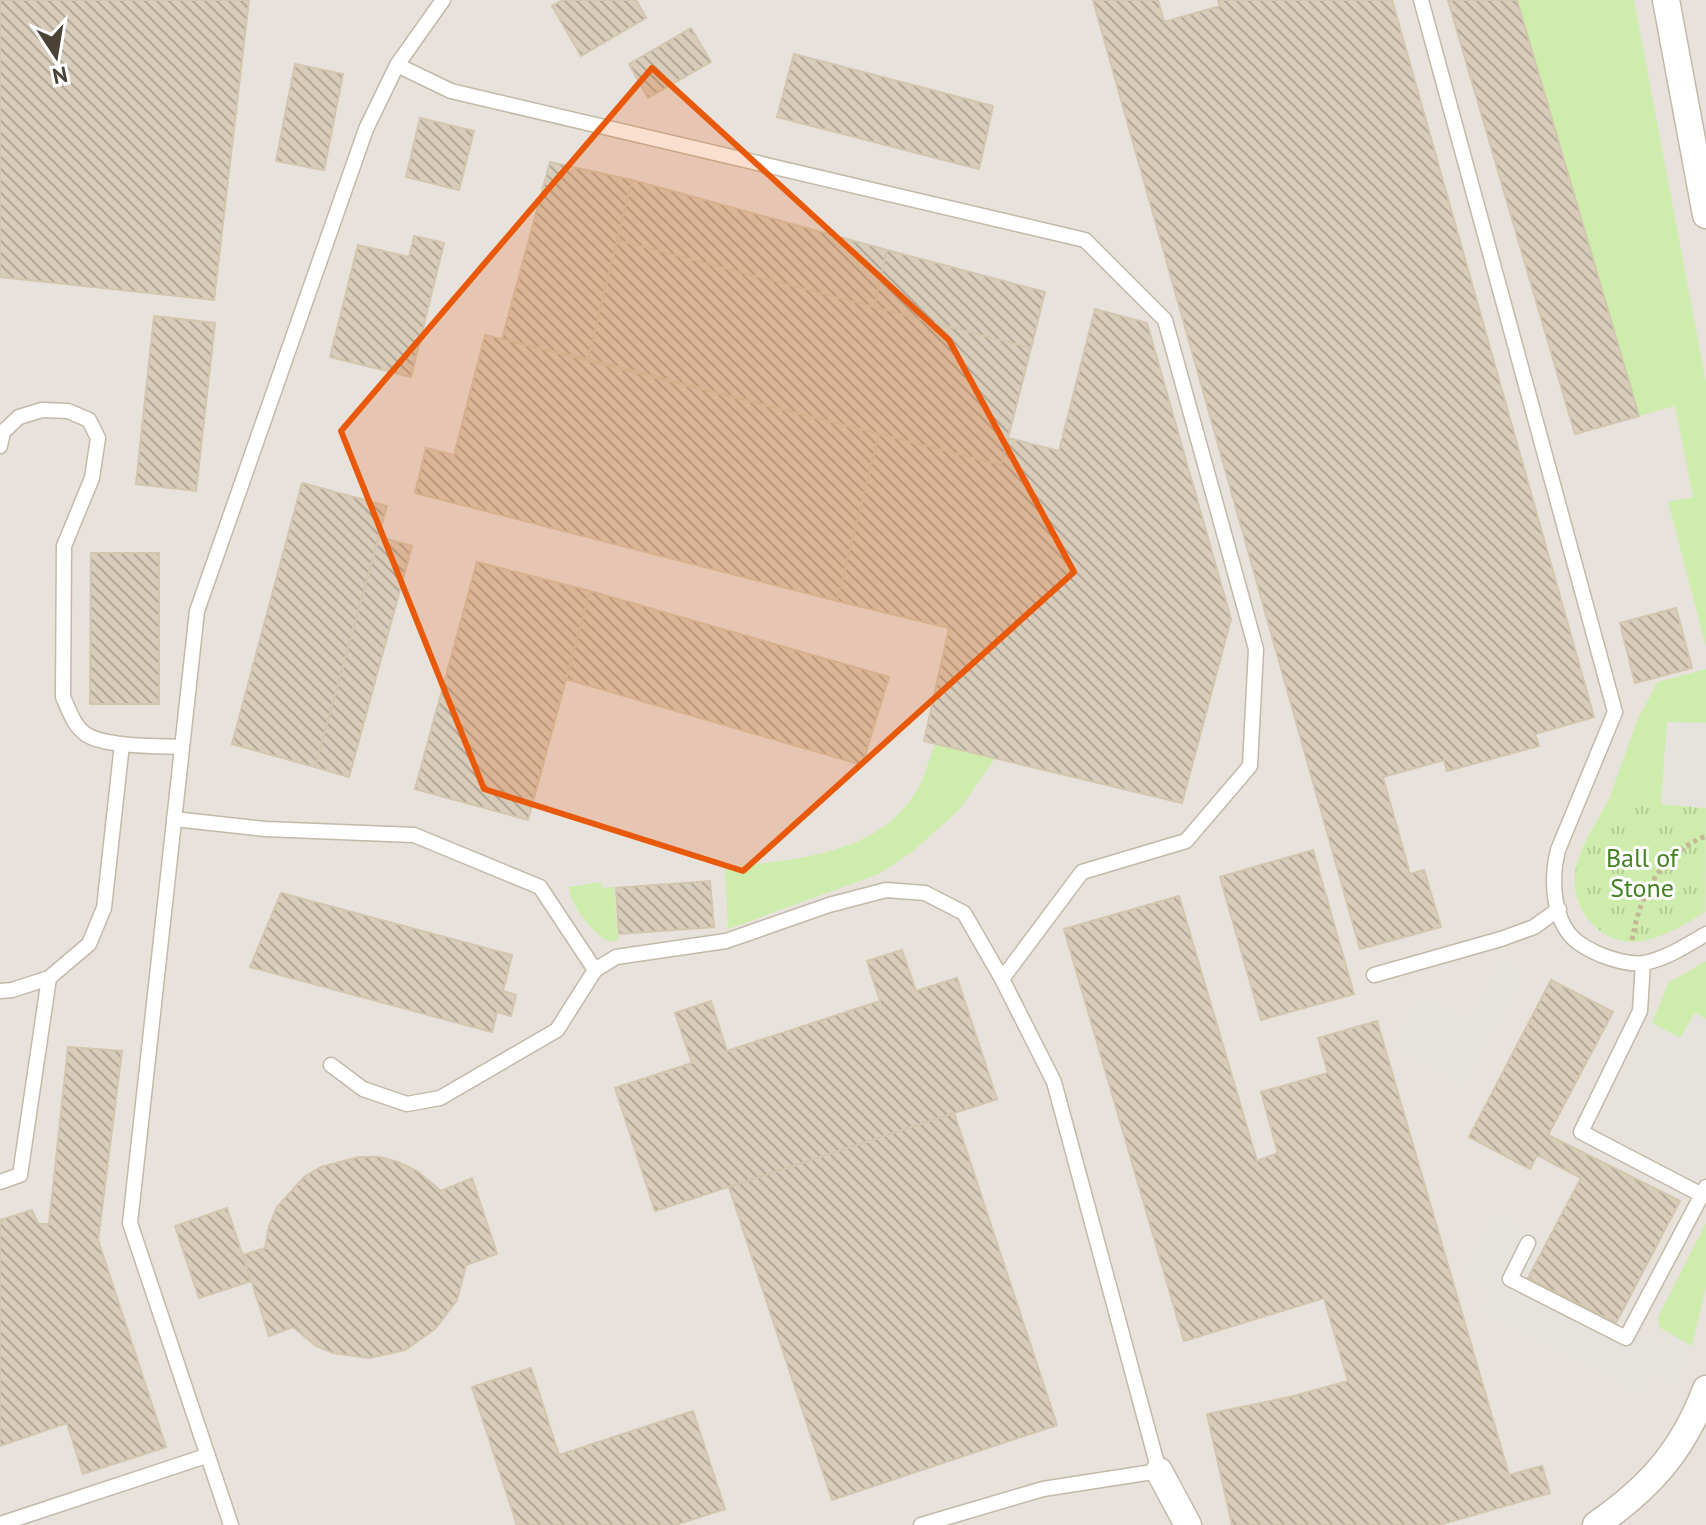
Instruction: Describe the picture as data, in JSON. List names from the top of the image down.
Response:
{
  "parks": ["Ball of Stone"],
  "north": "bottom"
}
